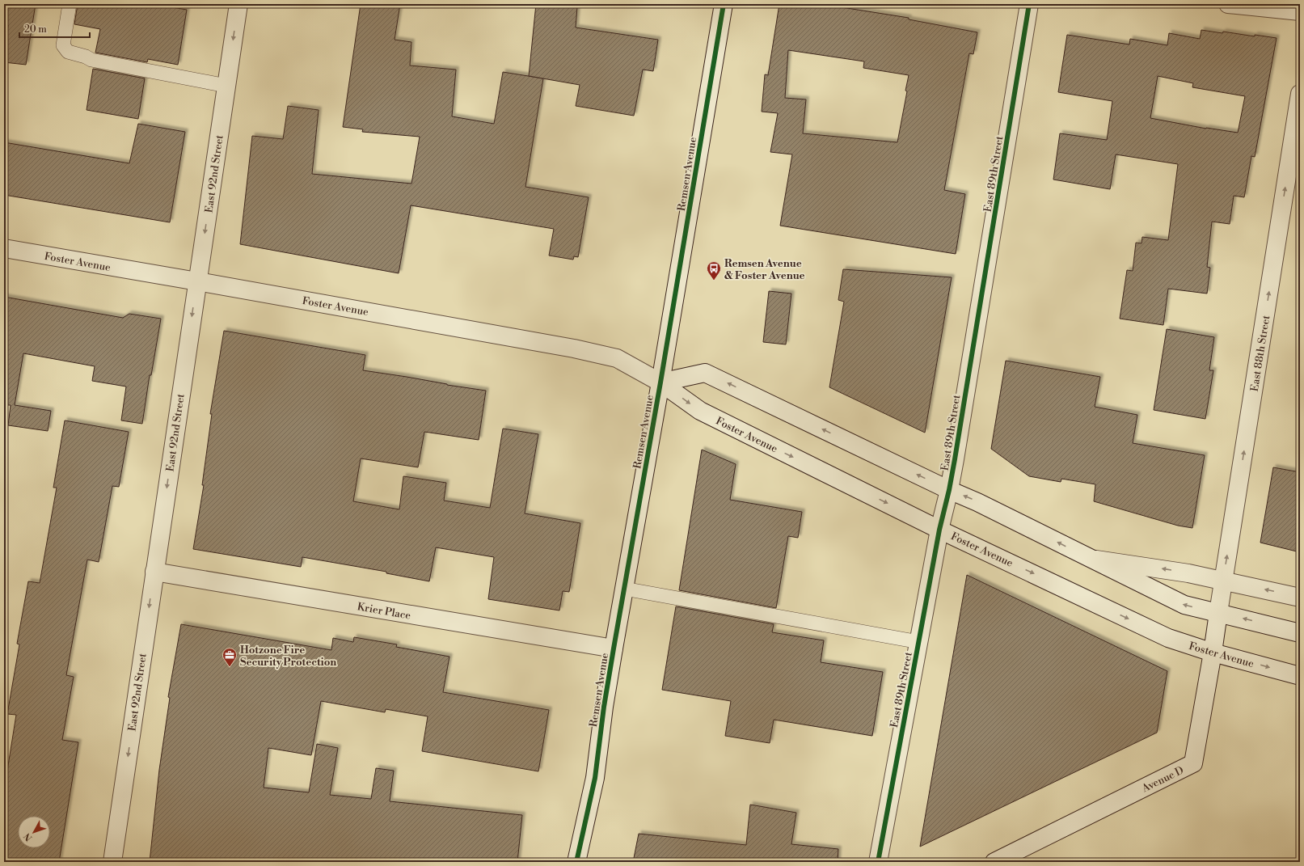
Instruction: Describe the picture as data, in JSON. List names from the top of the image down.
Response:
{
  "streets": {
    "street": [
      "East 92nd Street",
      "Remsen Avenue",
      "East 89th Street",
      "Foster Avenue",
      "East 88th Street",
      "Krier Place",
      "Avenue D"
    ]
  },
  "crossings": [
    ["East 92nd Street", "Foster Avenue"],
    ["East 92nd Street", "Krier Place"],
    ["Remsen Avenue", "Foster Avenue"],
    ["Remsen Avenue", "Krier Place"],
    ["East 89th Street", "Foster Avenue"],
    ["Foster Avenue", "Avenue D"],
    ["East 88th Street", "Avenue D"]
  ],
  "one_way": ["East 92nd Street", "East 88th Street"],
  "places": {
    "bus stop": ["Remsen Avenue & Foster Avenue"],
    "office": ["Hotzone Fire Security Protection"]
  },
  "scale_bar": "20 m",
  "north": "bottom left"
}
